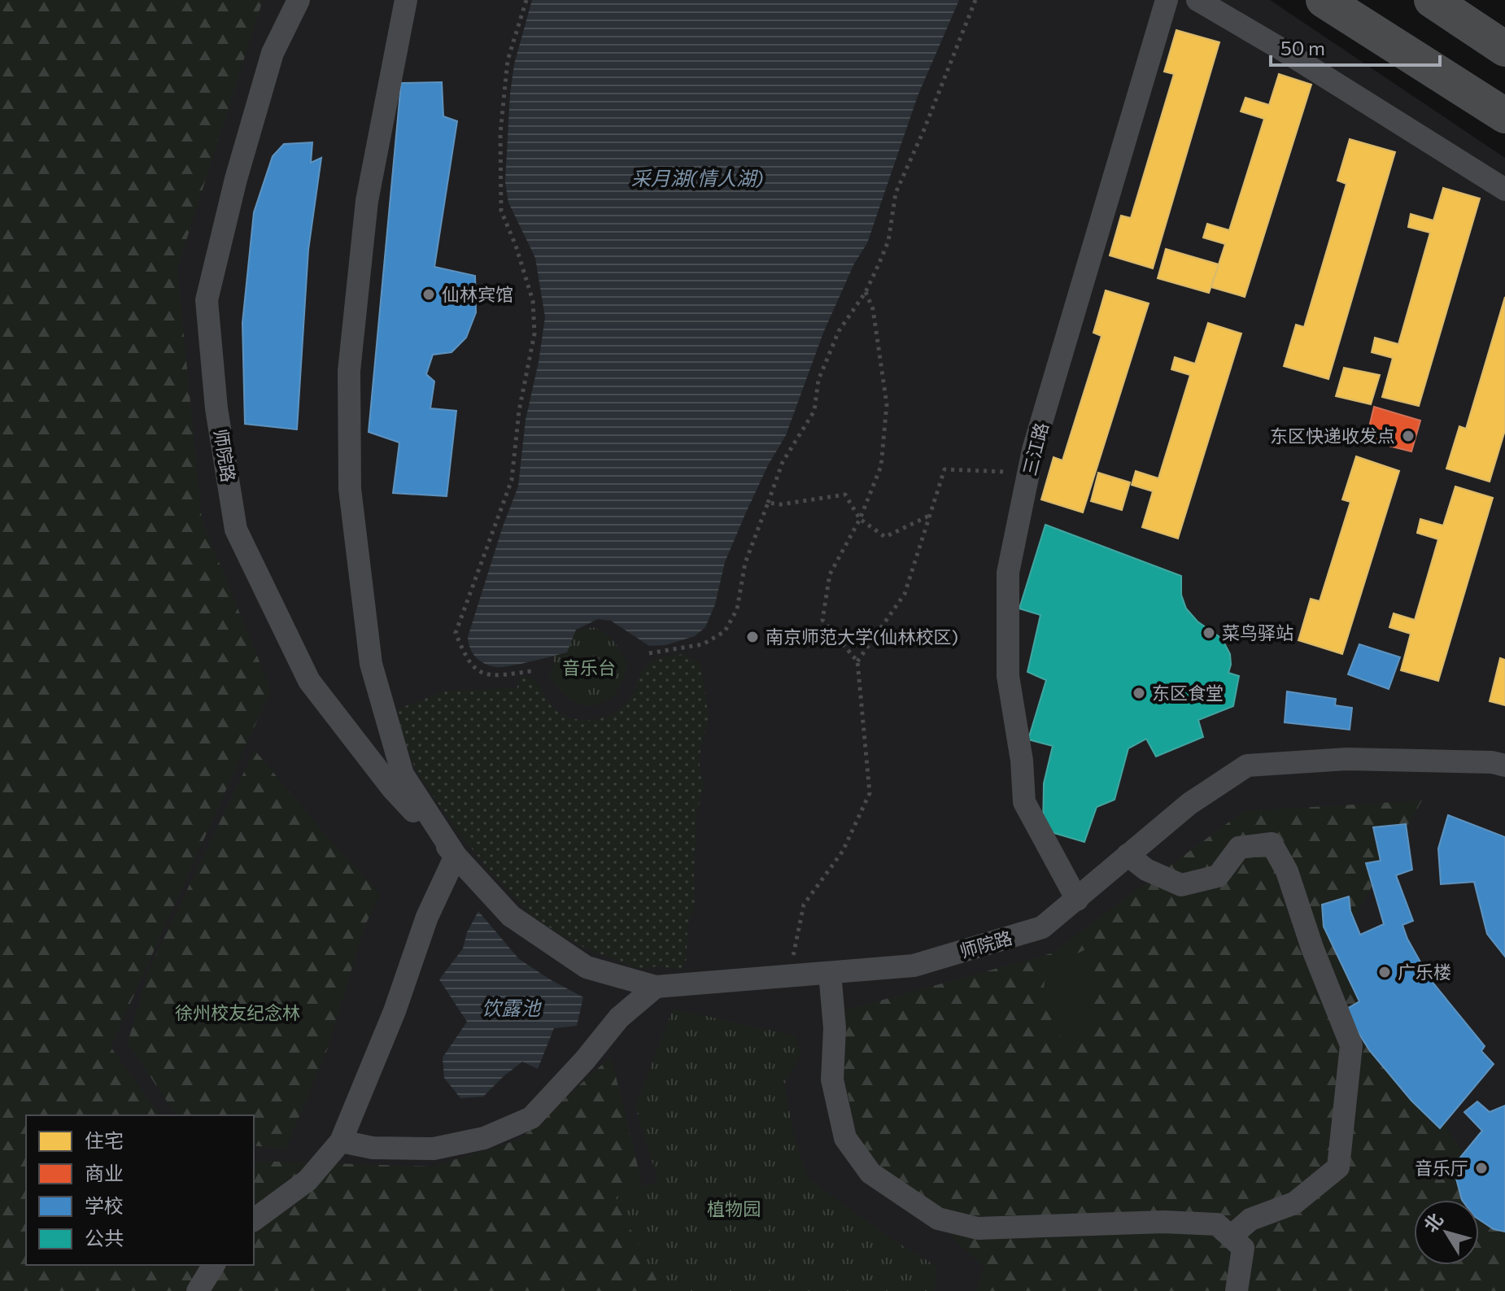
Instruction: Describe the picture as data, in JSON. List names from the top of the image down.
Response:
{
  "streets": {
    "street": ["三江路", "师院路"]
  },
  "crossings": [
    ["三江路", "师院路"]
  ],
  "water": ["采月湖(情人湖)", "饮露池"],
  "parks": ["音乐台", "徐州校友纪念林", "植物园"],
  "places": [
    "仙林宾馆",
    "东区快递收发点",
    "菜鸟驿站",
    "南京师范大学(仙林校区)",
    "东区食堂",
    "广乐楼",
    "音乐厅"
  ],
  "legend": [
    "住宅",
    "商业",
    "学校",
    "公共"
  ],
  "scale_bar": "50 m",
  "north": "top left"
}
